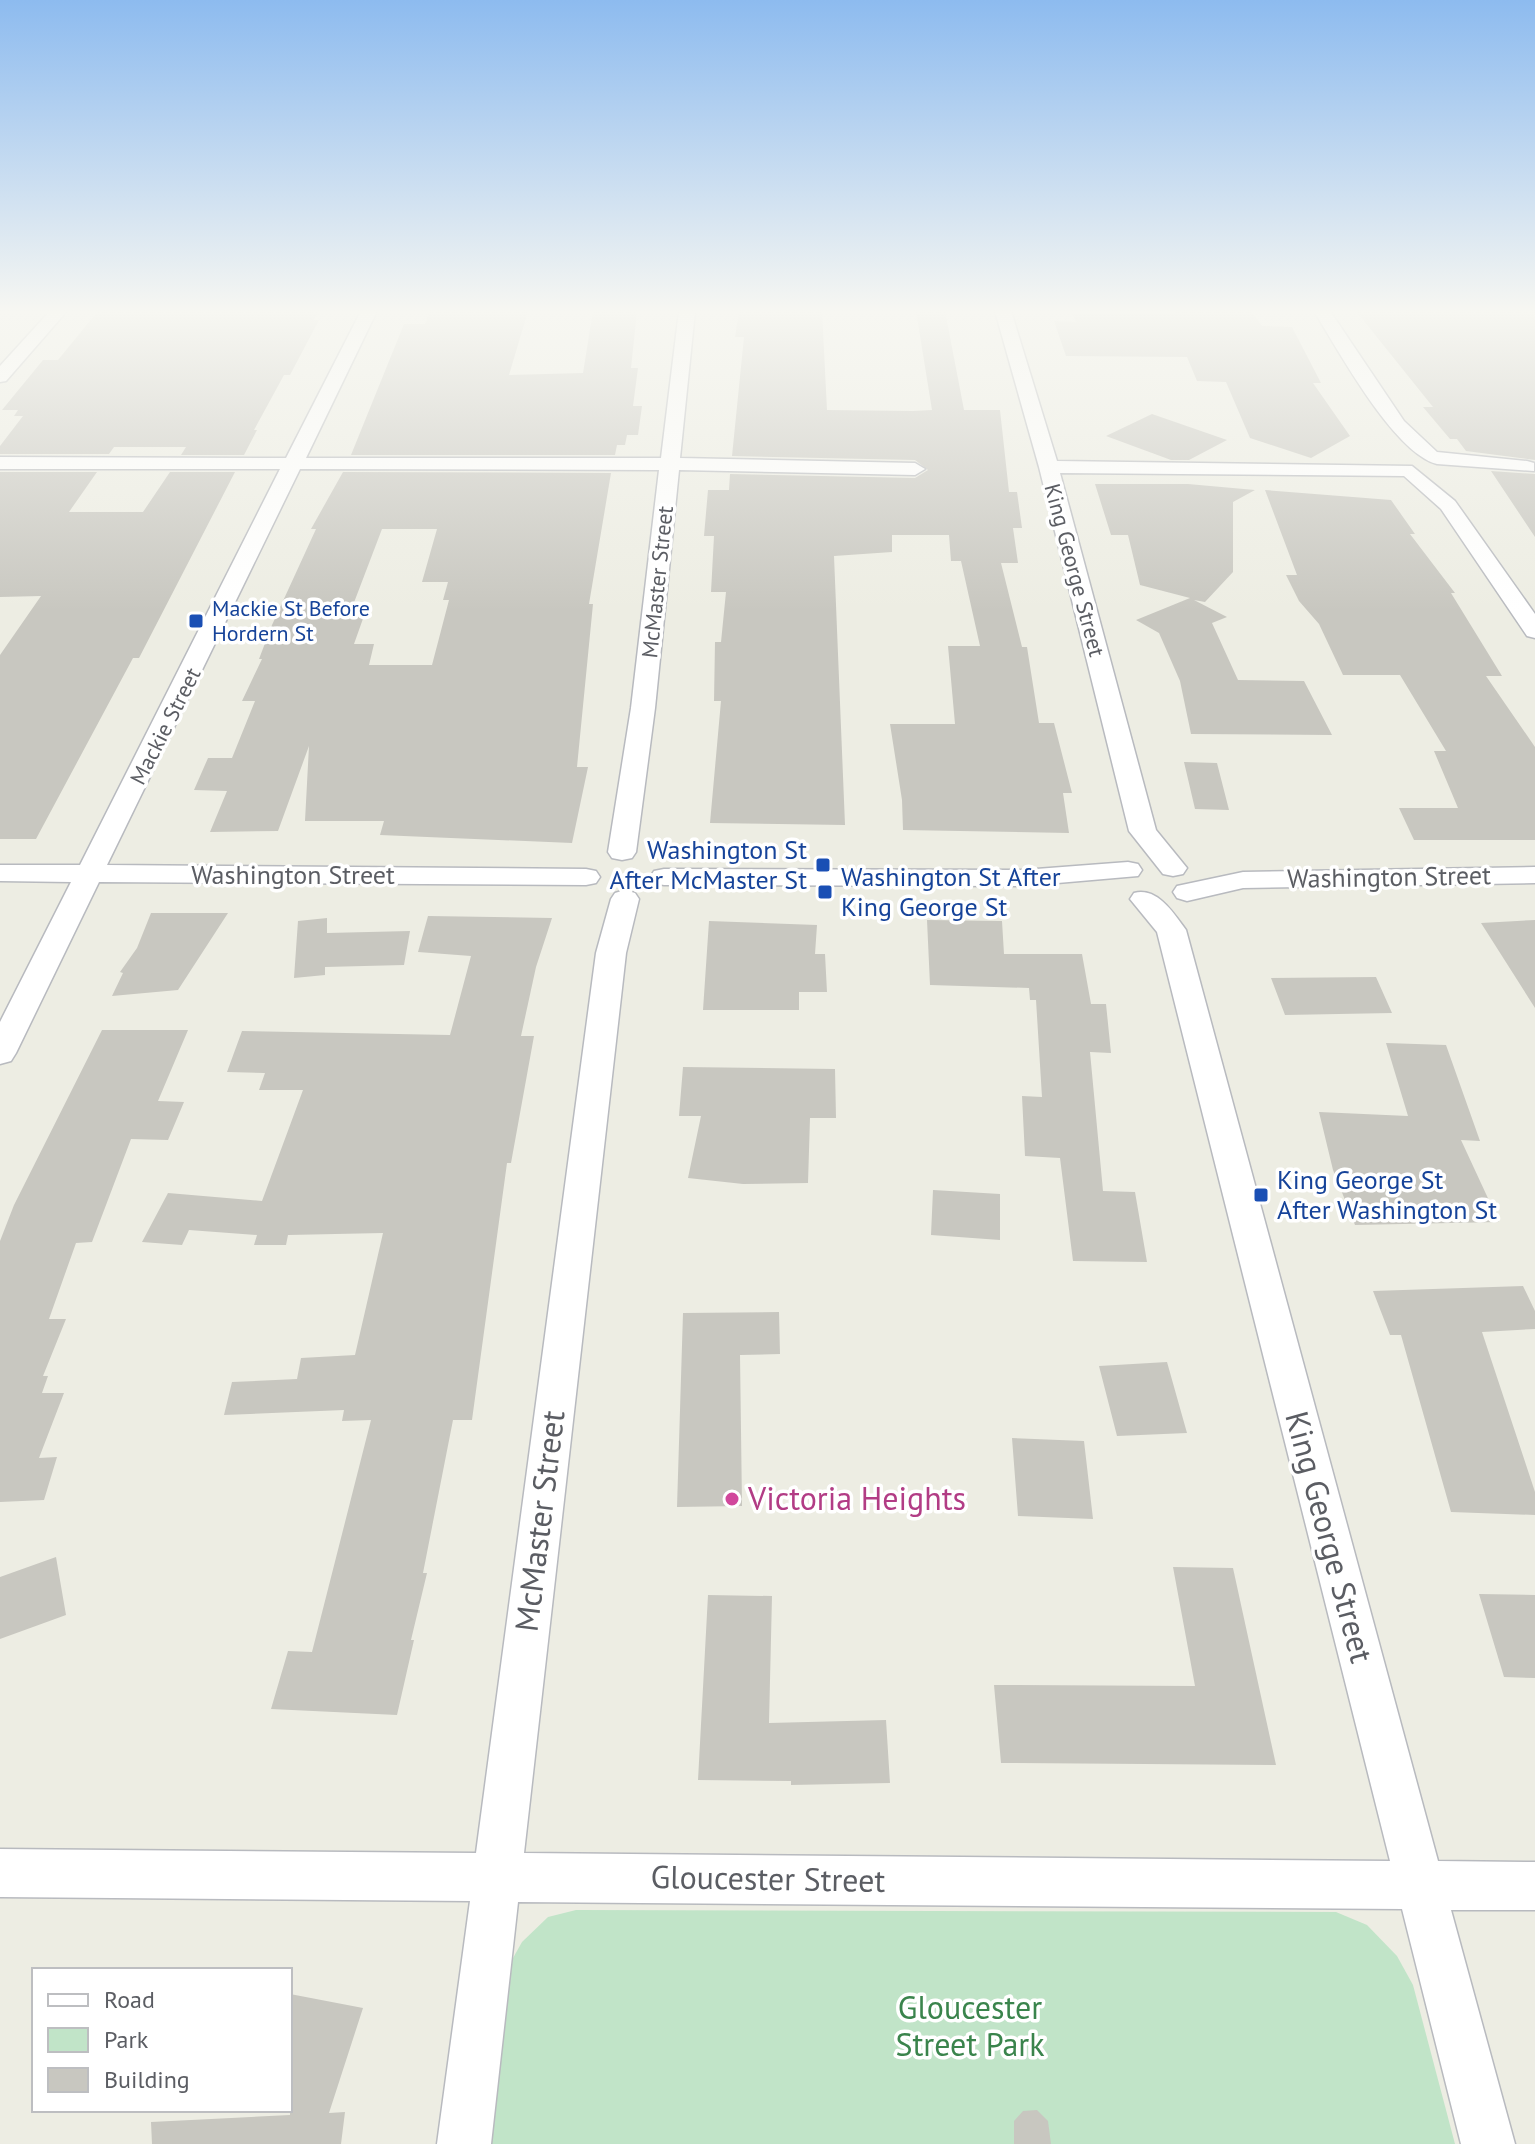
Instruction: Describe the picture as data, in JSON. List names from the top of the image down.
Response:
{
  "streets": {
    "street": [
      "King George Street",
      "McMaster Street",
      "Mackie Street",
      "Washington Street",
      "Gloucester Street"
    ]
  },
  "crossings": [
    ["King George Street", "Washington Street"],
    ["King George Street", "Gloucester Street"],
    ["McMaster Street", "Washington Street"],
    ["McMaster Street", "Gloucester Street"],
    ["Mackie Street", "Washington Street"]
  ],
  "parks": ["Gloucester Street Park"],
  "places": {
    "transit": [
      "Mackie St Before Hordern St",
      "Washington St After McMaster St",
      "Washington St After King George St",
      "King George St After Washington St"
    ],
    "other": ["Victoria Heights"]
  },
  "legend": ["Road", "Park", "Building"]
}
